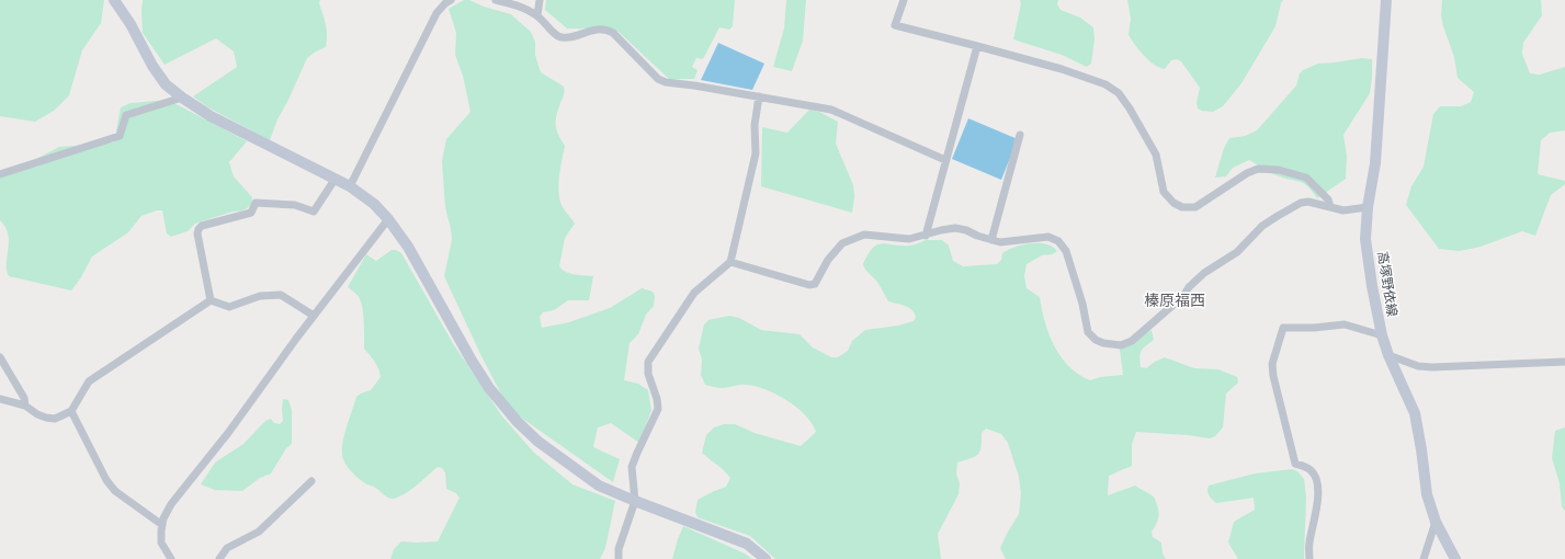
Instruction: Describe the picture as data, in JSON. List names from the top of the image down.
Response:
{
  "streets": {
    "street": ["高塚野依線"]
  },
  "districts": ["榛原福西"]
}
